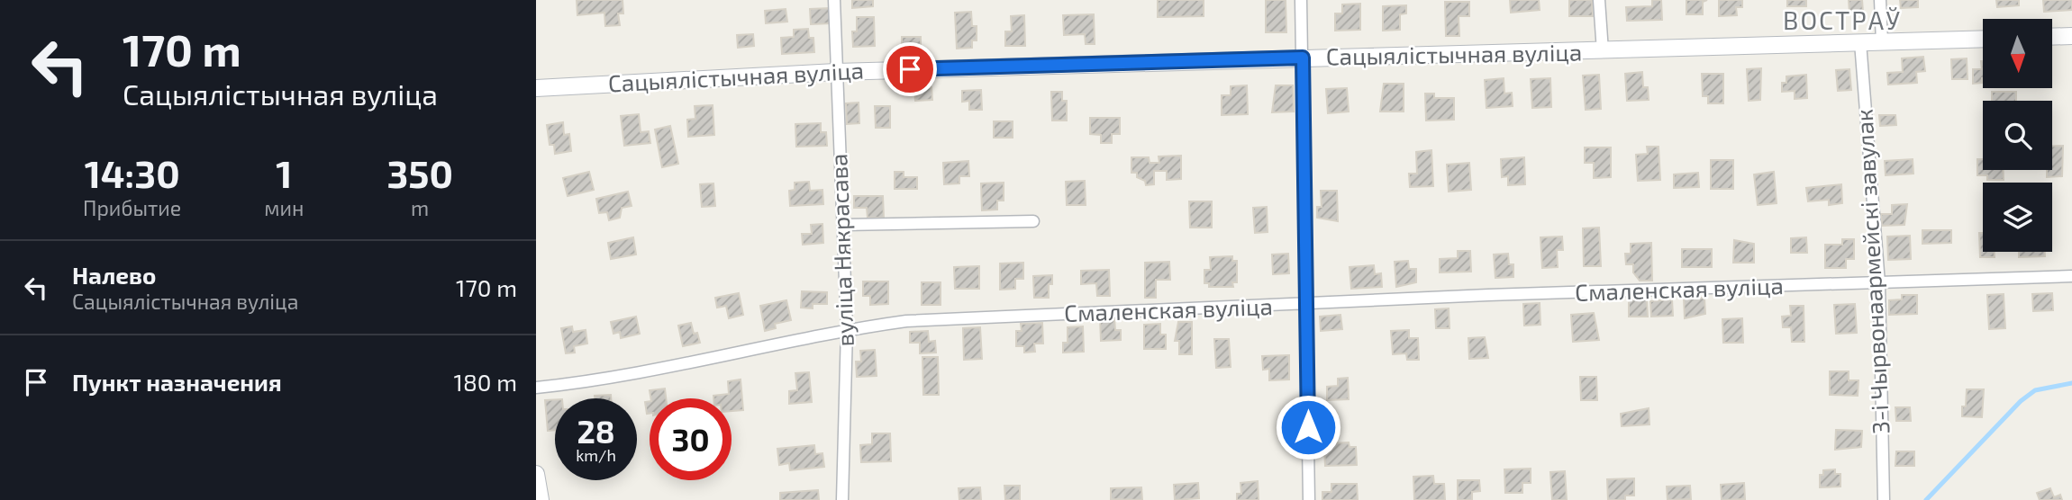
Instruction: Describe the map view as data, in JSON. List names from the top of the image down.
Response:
{
  "streets": {
    "main road": ["Сацыялістычная вуліца"],
    "street": ["вуліца Някрасава", "3-і Чырвонаармейскі завулак", "Смаленская вуліца"]
  },
  "crossings": [
    ["Сацыялістычная вуліца", "вуліца Някрасава"],
    ["Сацыялістычная вуліца", "3-і Чырвонаармейскі завулак"],
    ["вуліца Някрасава", "Смаленская вуліца"],
    ["3-і Чырвонаармейскі завулак", "Смаленская вуліца"]
  ],
  "districts": ["ВОСТРАЎ"],
  "north": "bottom",
  "page": {
    "turn": ["170 m", "Сацыялістычная вуліца"],
    "eta": [
      "14:30",
      "Прибытие",
      "1",
      "мин",
      "350",
      "m"
    ],
    "list": [
      {
        "name": "Налево",
        "note": "Сацыялістычная вуліца",
        "value": "170 m"
      },
      {
        "name": "Пункт назначения",
        "value": "180 m"
      }
    ],
    "speed": "28 km/h",
    "limit": "30"
  }
}
